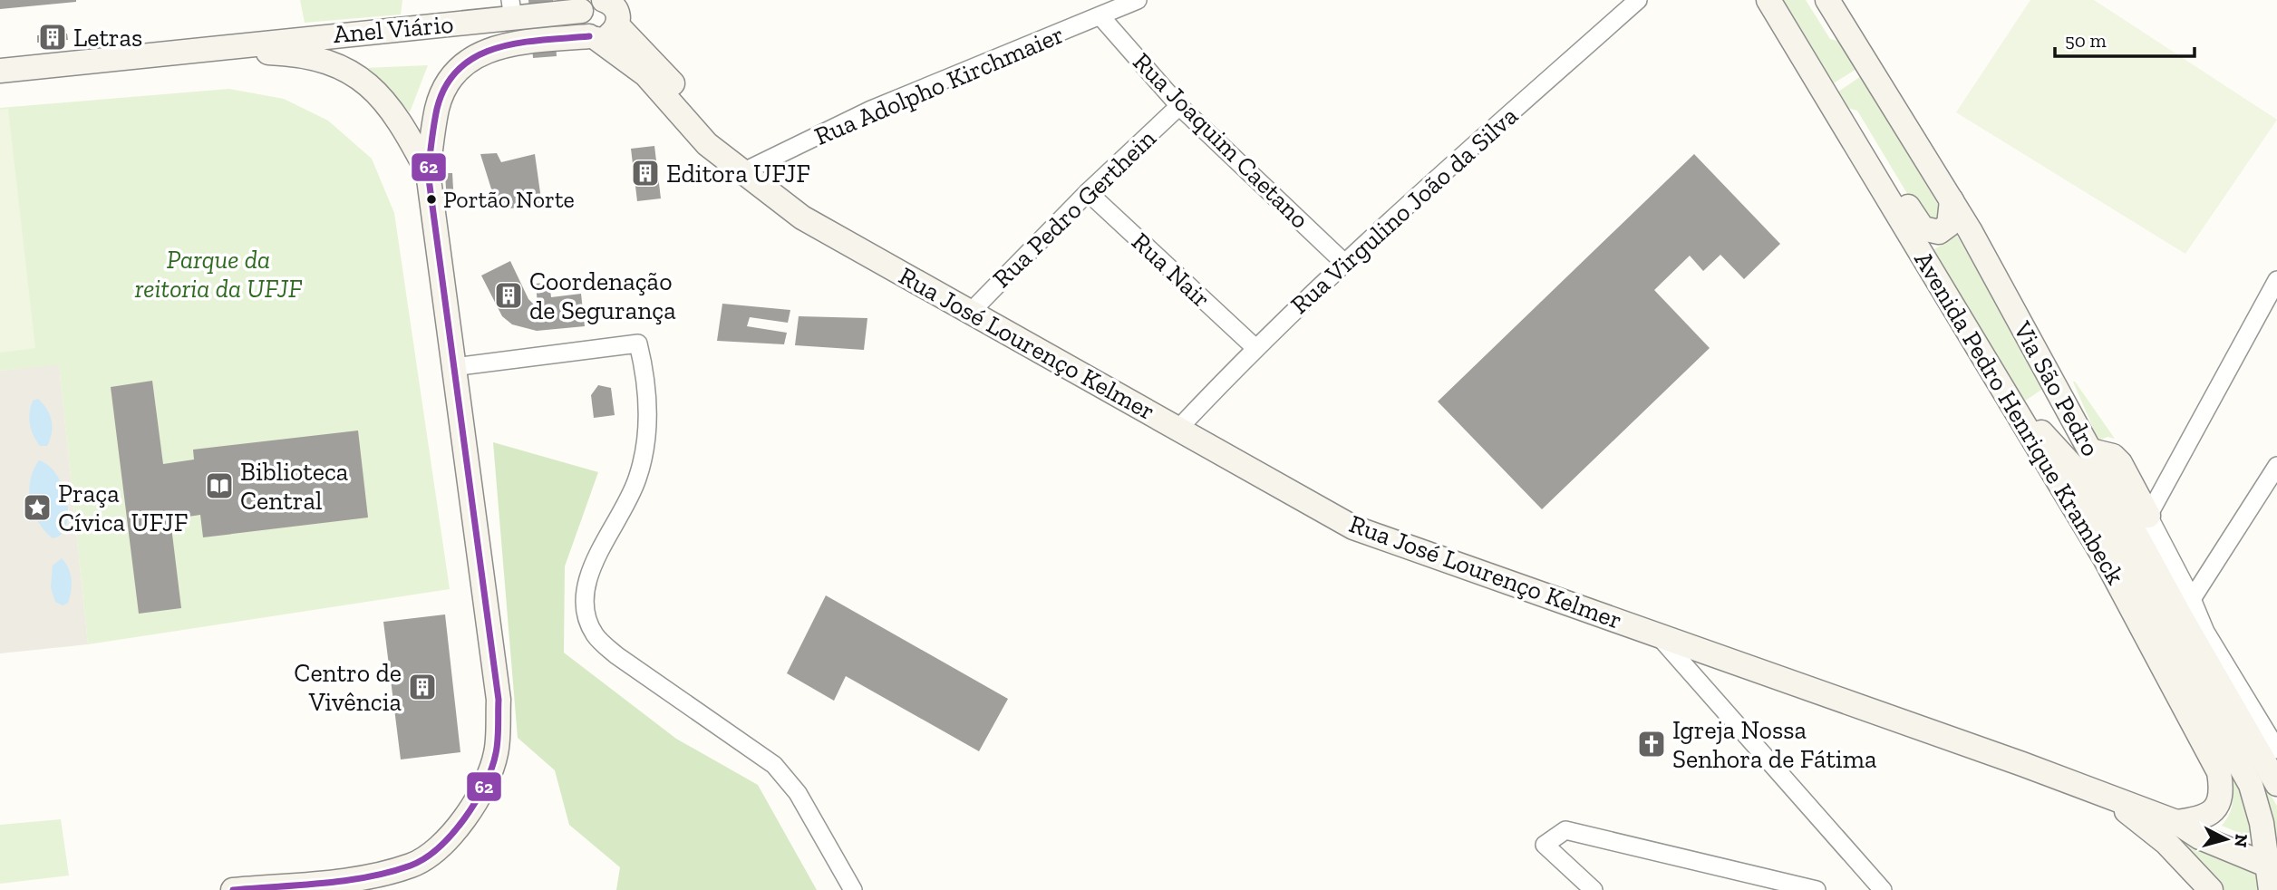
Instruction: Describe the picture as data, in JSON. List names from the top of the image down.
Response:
{
  "streets": {
    "main road": [
      "Anel Viário",
      "Rua José Lourenço Kelmer",
      "Via São Pedro",
      "Avenida Pedro Henrique Krambeck"
    ],
    "street": [
      "Rua Adolpho Kirchmaier",
      "Rua Joaquim Caetano",
      "Rua Pedro Gerthein",
      "Rua Virgulino João da Silva",
      "Rua Nair"
    ]
  },
  "crossings": [
    ["Anel Viário", "Rua José Lourenço Kelmer"],
    ["Rua Adolpho Kirchmaier", "Rua Joaquim Caetano"],
    ["Rua Adolpho Kirchmaier", "Rua José Lourenço Kelmer"],
    ["Rua Joaquim Caetano", "Rua Pedro Gerthein"],
    ["Rua Joaquim Caetano", "Rua Virgulino João da Silva"],
    ["Rua Pedro Gerthein", "Rua Nair"],
    ["Rua Pedro Gerthein", "Rua José Lourenço Kelmer"],
    ["Rua Virgulino João da Silva", "Rua Nair"],
    ["Rua Virgulino João da Silva", "Rua José Lourenço Kelmer"],
    ["Rua José Lourenço Kelmer", "Via São Pedro"],
    ["Rua José Lourenço Kelmer", "Avenida Pedro Henrique Krambeck"],
    ["Via São Pedro", "Avenida Pedro Henrique Krambeck"]
  ],
  "parks": ["Parque da reitoria da UFJF"],
  "places": {
    "building": [
      "Letras",
      "Editora UFJF",
      "Coordenação de Segurança",
      "Centro de Vivência"
    ],
    "other": ["Portão Norte"],
    "library": ["Biblioteca Central"],
    "place": ["Praça Cívica UFJF"],
    "church": ["Igreja Nossa Senhora de Fátima"]
  },
  "lines": ["transit line 62"],
  "scale_bar": "50 m",
  "north": "right"
}
